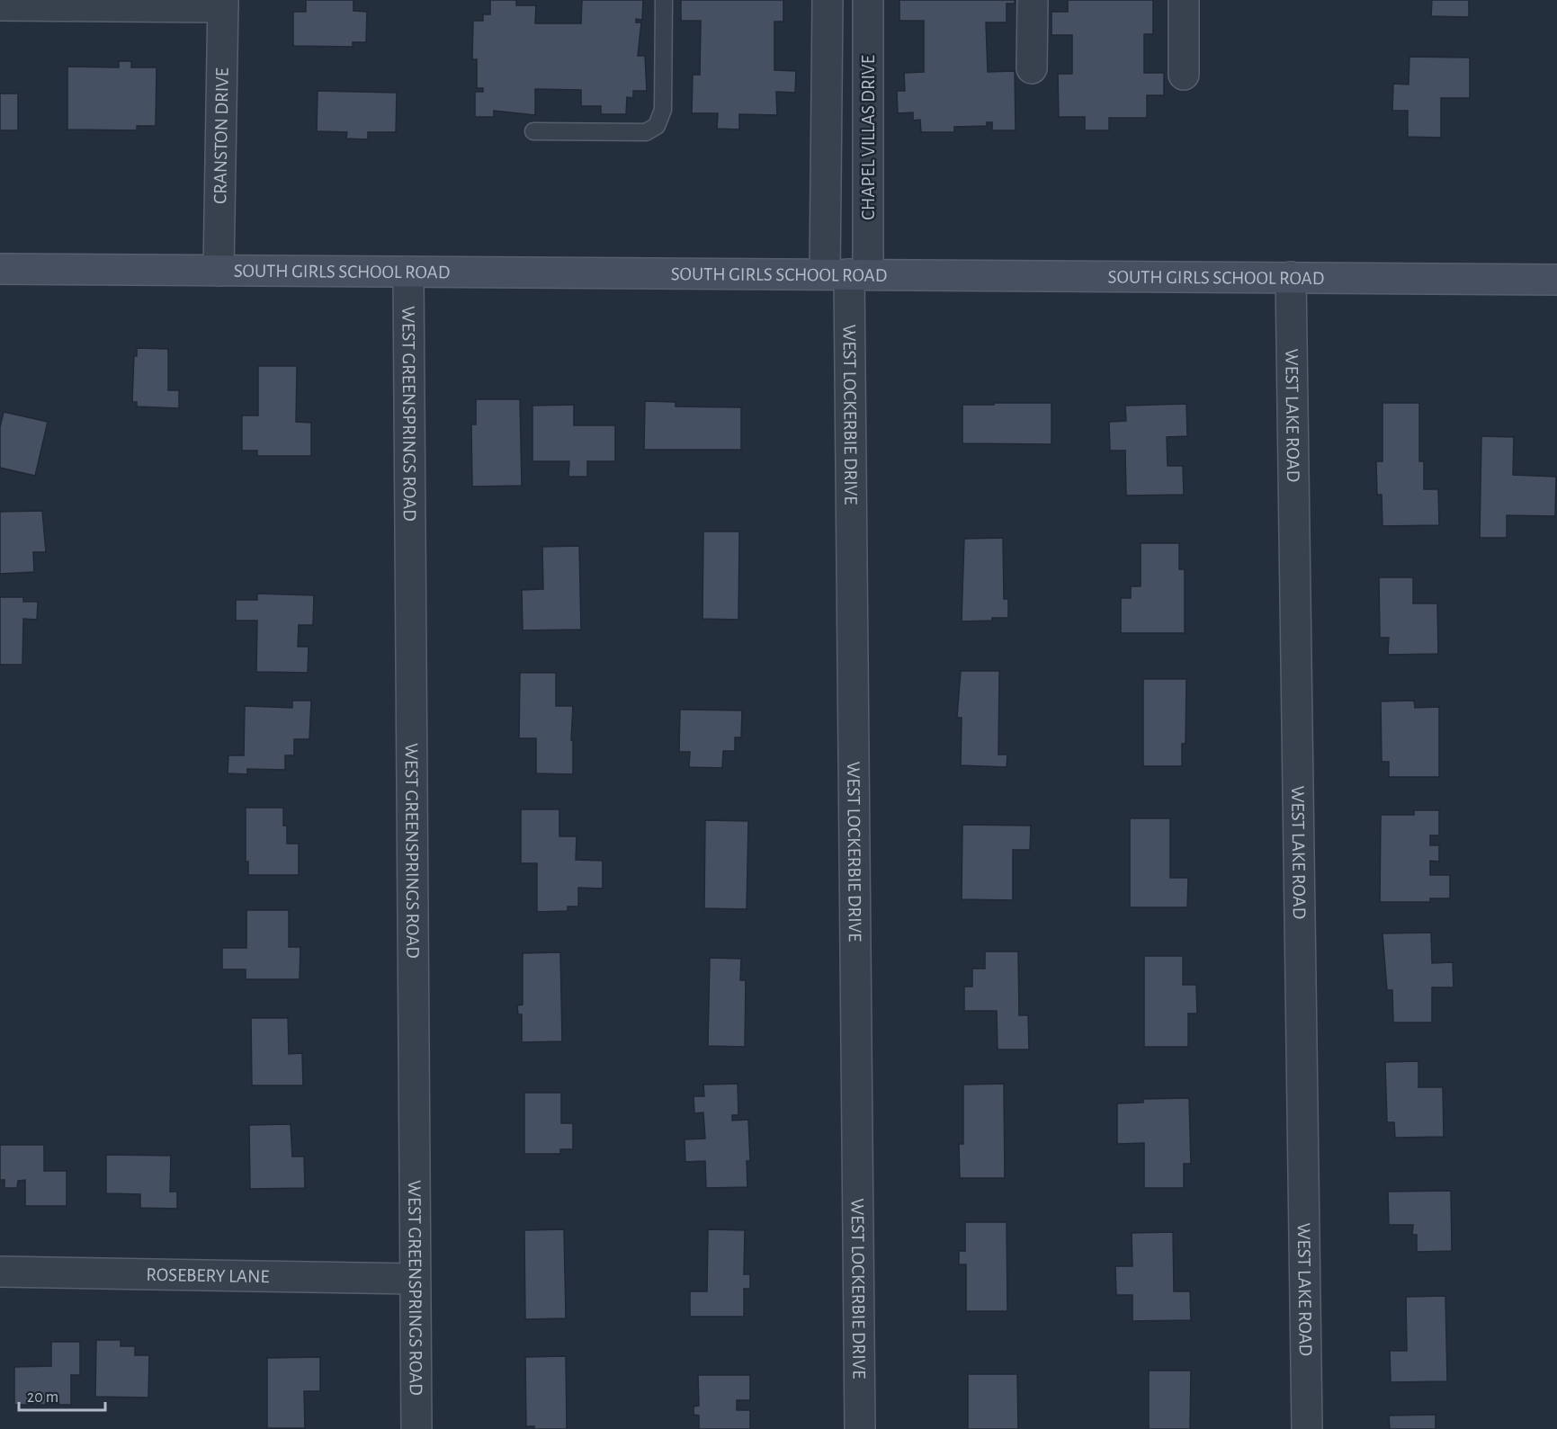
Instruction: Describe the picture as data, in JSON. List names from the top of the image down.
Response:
{
  "streets": {
    "main road": ["SOUTH GIRLS SCHOOL ROAD"],
    "street": [
      "CRANSTON DRIVE",
      "CHAPEL VILLAS DRIVE",
      "WEST GREENSPRINGS ROAD",
      "WEST LOCKERBIE DRIVE",
      "WEST LAKE ROAD",
      "ROSEBERY LANE"
    ]
  },
  "crossings": [
    ["CRANSTON DRIVE", "SOUTH GIRLS SCHOOL ROAD"],
    ["CHAPEL VILLAS DRIVE", "SOUTH GIRLS SCHOOL ROAD"],
    ["CHAPEL VILLAS DRIVE", "WEST LOCKERBIE DRIVE"],
    ["SOUTH GIRLS SCHOOL ROAD", "WEST GREENSPRINGS ROAD"],
    ["SOUTH GIRLS SCHOOL ROAD", "WEST LOCKERBIE DRIVE"],
    ["SOUTH GIRLS SCHOOL ROAD", "WEST LAKE ROAD"],
    ["WEST GREENSPRINGS ROAD", "ROSEBERY LANE"]
  ],
  "scale_bar": "20 m"
}
